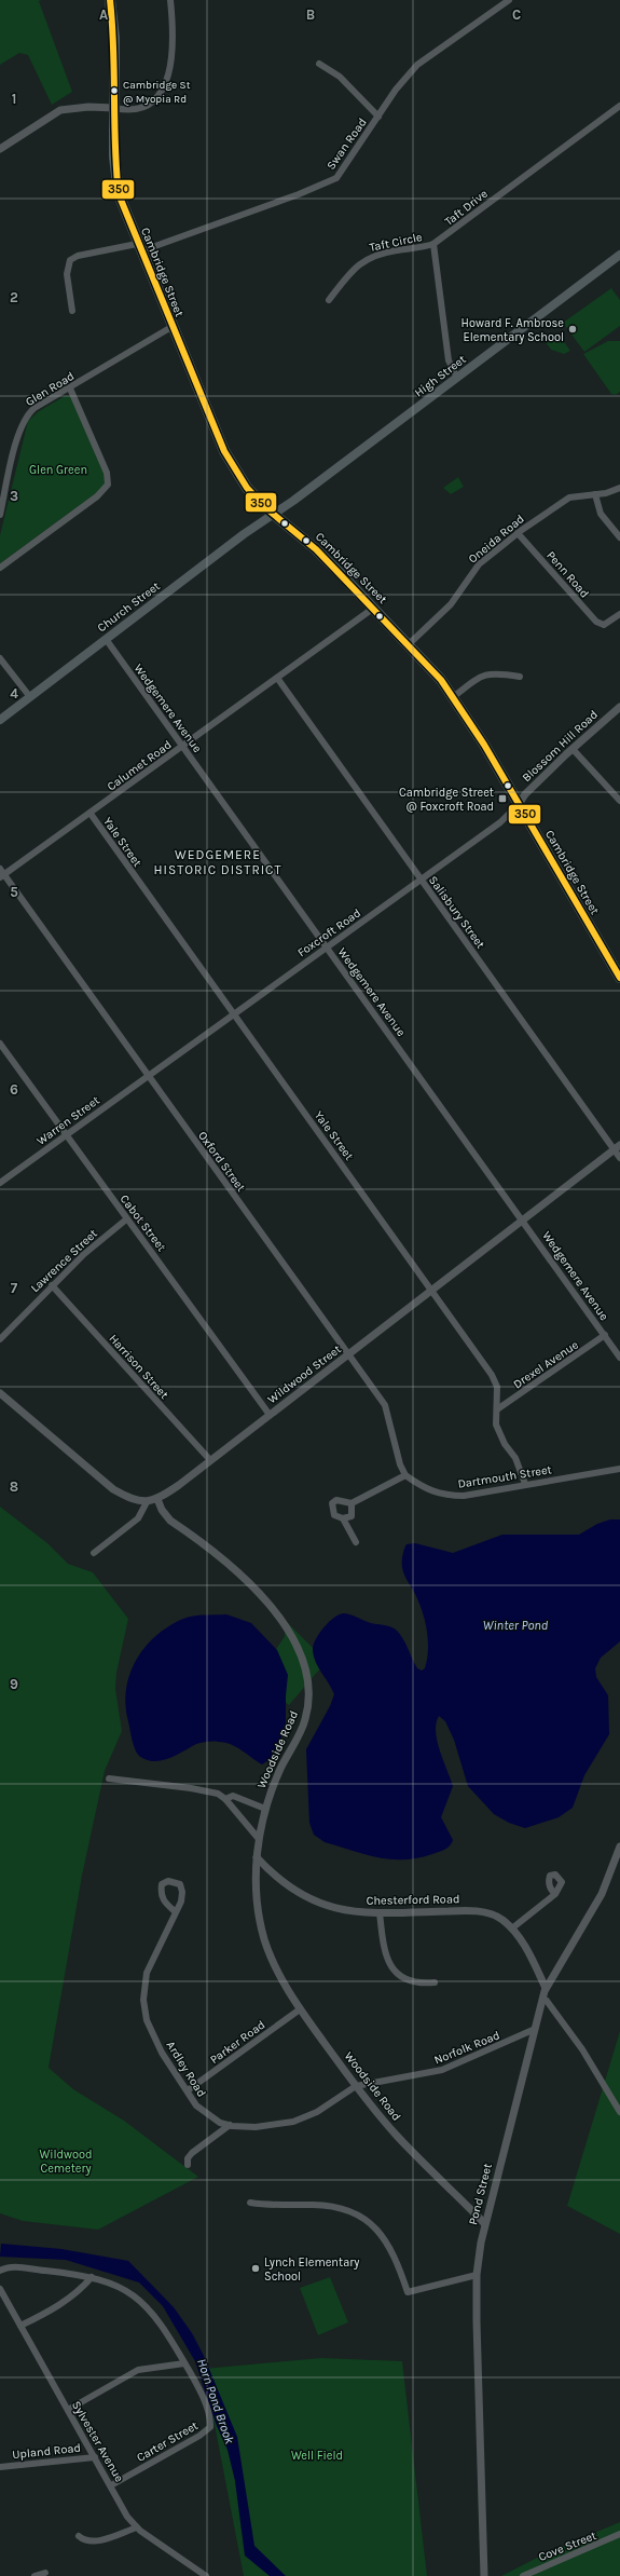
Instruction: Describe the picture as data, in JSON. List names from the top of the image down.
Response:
{
  "streets": {
    "highway": ["Cambridge Street"],
    "main road": ["High Street", "Church Street"],
    "street": [
      "Swan Road",
      "Taft Drive",
      "Taft Circle",
      "Glen Road",
      "Oneida Road",
      "Penn Road",
      "Wedgemere Avenue",
      "Blossom Hill Road",
      "Calumet Road",
      "Yale Street",
      "Salisbury Street",
      "Foxcroft Road",
      "Warren Street",
      "Oxford Street",
      "Cabot Street",
      "Lawrence Street",
      "Drexel Avenue",
      "Harrison Street",
      "Wildwood Street",
      "Dartmouth Street",
      "Woodside Road",
      "Chesterford Road",
      "Parker Road",
      "Norfolk Road",
      "Ardley Road",
      "Pond Street",
      "Sylvester Avenue",
      "Carter Street",
      "Upland Road",
      "Cove Street"
    ]
  },
  "crossings": [
    ["Swan Road", "Cambridge Street"],
    ["Taft Drive", "Taft Circle"],
    ["Cambridge Street", "High Street"],
    ["Cambridge Street", "Glen Road"],
    ["Cambridge Street", "Oneida Road"],
    ["Cambridge Street", "Church Street"],
    ["Cambridge Street", "Blossom Hill Road"],
    ["Cambridge Street", "Calumet Road"],
    ["Cambridge Street", "Foxcroft Road"],
    ["High Street", "Church Street"],
    ["Oneida Road", "Penn Road"],
    ["Church Street", "Wedgemere Avenue"],
    ["Wedgemere Avenue", "Calumet Road"],
    ["Wedgemere Avenue", "Foxcroft Road"],
    ["Wedgemere Avenue", "Drexel Avenue"],
    ["Wedgemere Avenue", "Wildwood Street"],
    ["Blossom Hill Road", "Foxcroft Road"],
    ["Calumet Road", "Yale Street"],
    ["Calumet Road", "Salisbury Street"],
    ["Calumet Road", "Oxford Street"],
    ["Yale Street", "Foxcroft Road"],
    ["Yale Street", "Drexel Avenue"],
    ["Yale Street", "Wildwood Street"],
    ["Yale Street", "Dartmouth Street"],
    ["Salisbury Street", "Foxcroft Road"],
    ["Salisbury Street", "Wildwood Street"],
    ["Foxcroft Road", "Warren Street"],
    ["Foxcroft Road", "Oxford Street"],
    ["Warren Street", "Oxford Street"],
    ["Warren Street", "Cabot Street"],
    ["Oxford Street", "Wildwood Street"],
    ["Oxford Street", "Dartmouth Street"],
    ["Cabot Street", "Lawrence Street"],
    ["Cabot Street", "Wildwood Street"],
    ["Lawrence Street", "Harrison Street"],
    ["Harrison Street", "Wildwood Street"],
    ["Wildwood Street", "Woodside Road"],
    ["Woodside Road", "Chesterford Road"],
    ["Woodside Road", "Parker Road"],
    ["Woodside Road", "Norfolk Road"],
    ["Woodside Road", "Ardley Road"],
    ["Woodside Road", "Pond Street"],
    ["Parker Road", "Ardley Road"],
    ["Norfolk Road", "Ardley Road"],
    ["Norfolk Road", "Pond Street"],
    ["Sylvester Avenue", "Carter Street"],
    ["Sylvester Avenue", "Upland Road"]
  ],
  "districts": ["WEDGEMERE HISTORIC DISTRICT"],
  "water": ["Winter Pond", "Horn Pond Brook"],
  "parks": ["Glen Green", "Wildwood Cemetery", "Well Field"],
  "places": {
    "other": ["Cambridge St @ Myopia Rd", "Howard F. Ambrose Elementary School", "Lynch Elementary School"],
    "transit": ["Cambridge Street @ Foxcroft Road"]
  },
  "lines": ["transit line 350"],
  "grid": {
    "columns": ["A", "B", "C"],
    "rows": [
      "1",
      "2",
      "3",
      "4",
      "5",
      "6",
      "7",
      "8",
      "9"
    ]
  }
}
